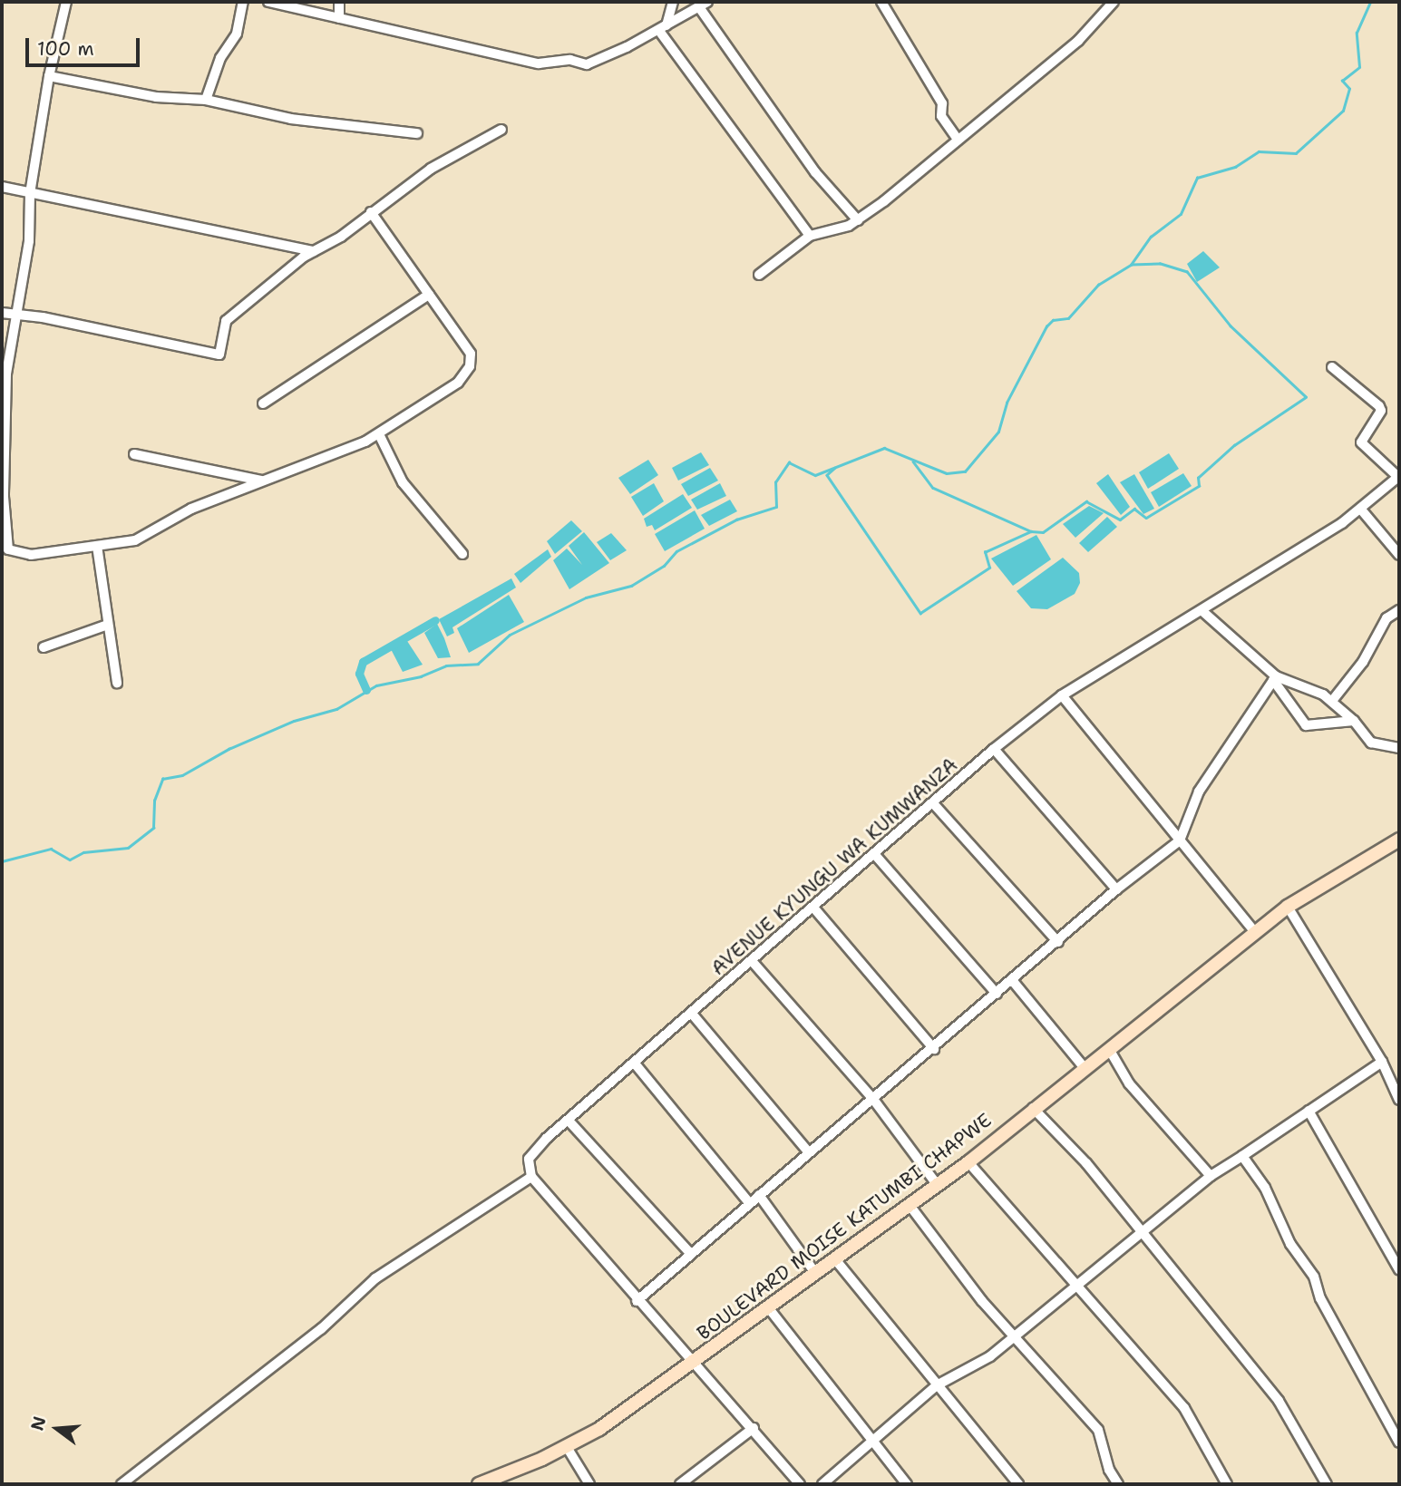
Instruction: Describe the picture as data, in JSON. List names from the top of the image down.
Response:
{
  "streets": {
    "street": ["AVENUE KYUNGU WA KUMWANZA", "BOULEVARD MOISE KATUMBI CHAPWE"]
  },
  "scale_bar": "100 m",
  "north": "left"
}
